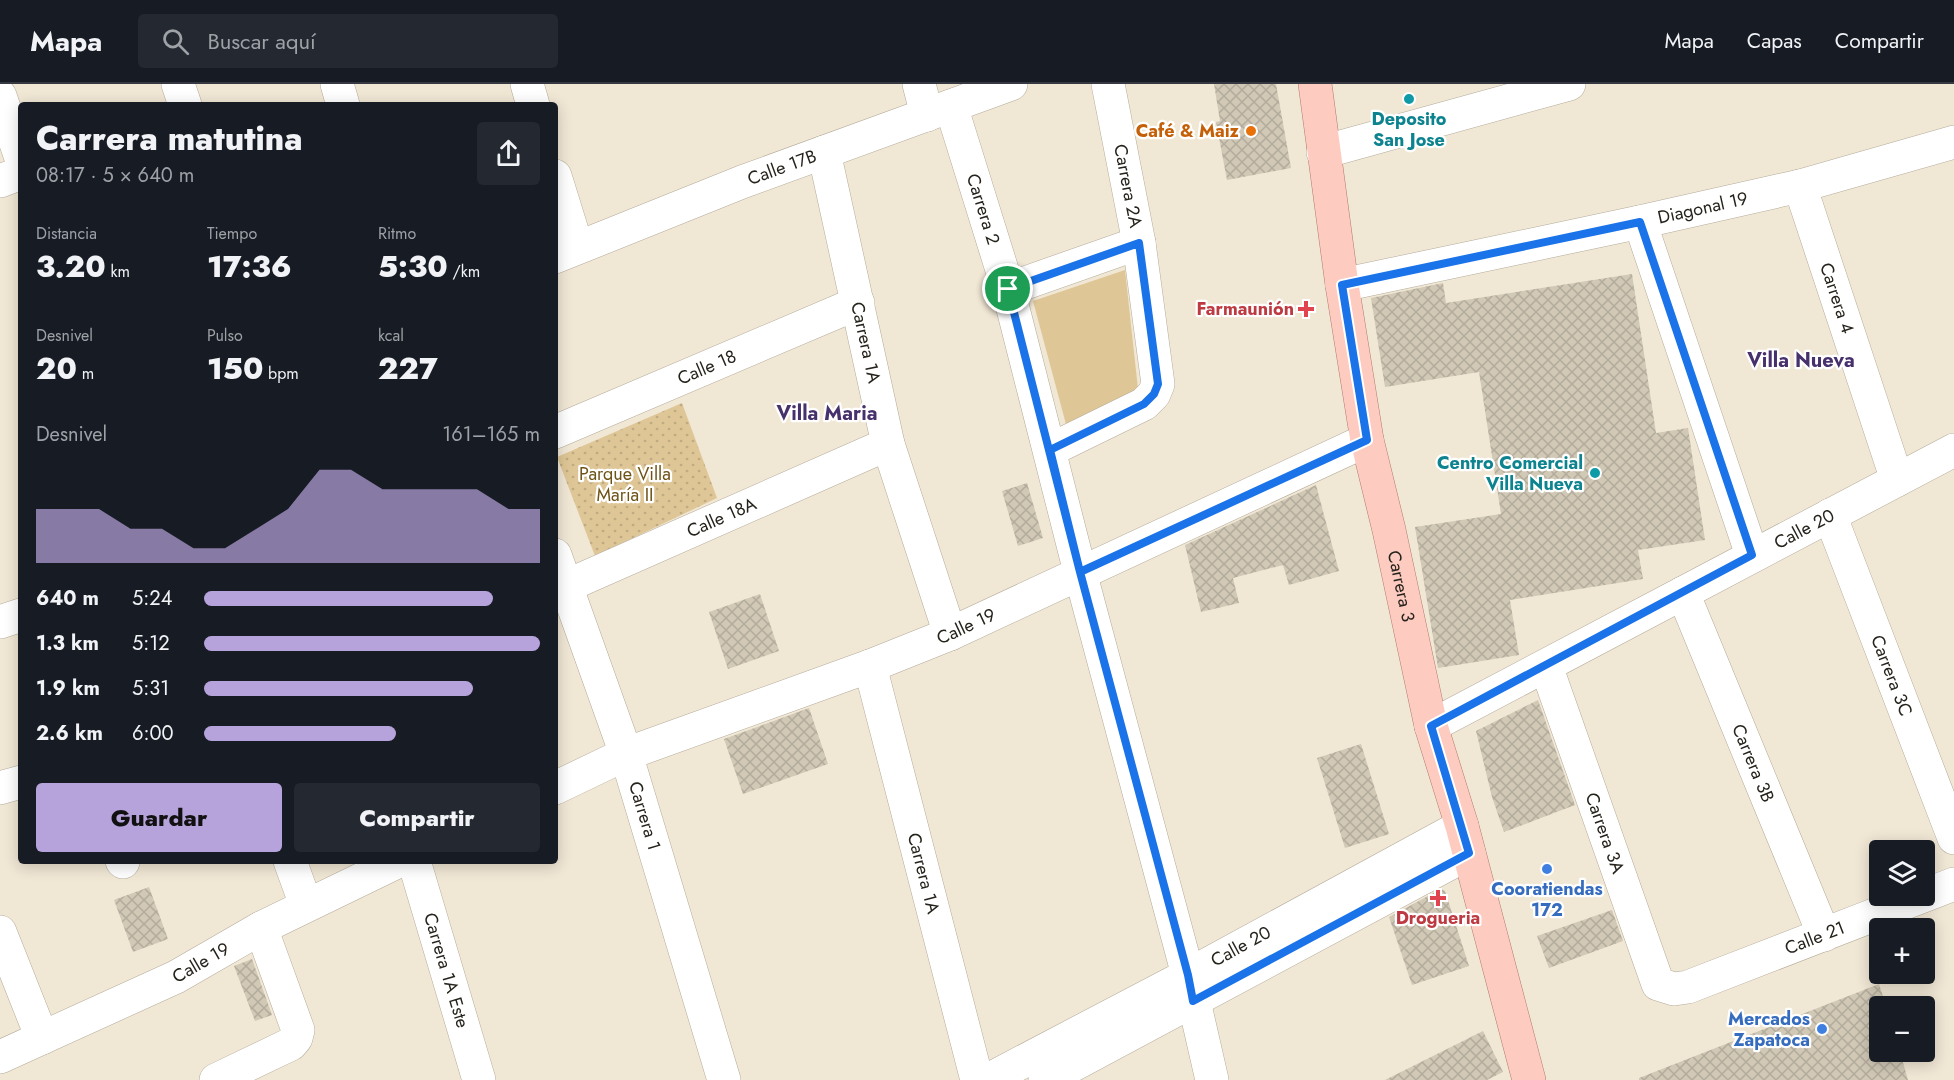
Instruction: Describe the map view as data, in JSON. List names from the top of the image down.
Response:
{
  "streets": {
    "main road": ["Carrera 3"],
    "street": [
      "Calle 17B",
      "Carrera 2A",
      "Diagonal 19",
      "Carrera 2",
      "Carrera 4",
      "Carrera 1A",
      "Calle 18",
      "Calle 18A",
      "Calle 20",
      "Calle 19",
      "Carrera 3C",
      "Carrera 3B",
      "Carrera 1",
      "Carrera 3A",
      "Calle 21",
      "Carrera 1A Este"
    ]
  },
  "crossings": [
    ["Calle 17B", "Carrera 2"],
    ["Calle 17B", "Carrera 1A"],
    ["Carrera 2A", "Carrera 2"],
    ["Diagonal 19", "Carrera 4"],
    ["Diagonal 19", "Carrera 3"],
    ["Carrera 2", "Calle 20"],
    ["Carrera 2", "Calle 19"],
    ["Carrera 4", "Calle 20"],
    ["Carrera 1A", "Calle 18"],
    ["Carrera 1A", "Calle 18A"],
    ["Carrera 1A", "Calle 19"],
    ["Calle 18A", "Carrera 1"],
    ["Calle 20", "Carrera 3"],
    ["Calle 20", "Carrera 3C"],
    ["Calle 20", "Carrera 3B"],
    ["Calle 20", "Carrera 3A"],
    ["Carrera 3", "Calle 19"],
    ["Calle 19", "Carrera 1"],
    ["Carrera 3B", "Calle 21"],
    ["Carrera 3A", "Calle 21"]
  ],
  "districts": ["Villa Nueva", "Villa Maria"],
  "parks": ["Parque Villa María II"],
  "places": {
    "other": [
      "Deposito San Jose",
      "Café & Maiz",
      "Centro Comercial Villa Nueva",
      "Cooratiendas 172",
      "Mercados Zapatoca"
    ],
    "health": ["Farmaunión", "Drogueria"]
  },
  "page": {
    "header": "Mapa",
    "search": "Buscar aquí",
    "nav": ["Mapa", "Capas", "Compartir"],
    "heading": ["Carrera matutina", "08:17 · 5 × 640 m"],
    "stats": [
      ["Distancia", "3.20 km"],
      ["Tiempo", "17:36"],
      ["Ritmo", "5:30 /km"],
      ["Desnivel", "20 m"],
      ["Pulso", "150 bpm"],
      ["kcal", "227"]
    ],
    "chart": ["Desnivel", "161–165 m"],
    "list": [
      {
        "name": "640 m",
        "note": "5:24"
      },
      {
        "name": "1.3 km",
        "note": "5:12"
      },
      {
        "name": "1.9 km",
        "note": "5:31"
      },
      {
        "name": "2.6 km",
        "note": "6:00"
      }
    ],
    "buttons": ["Guardar", "Compartir"],
    "map_buttons": ["+", "−"]
  }
}
